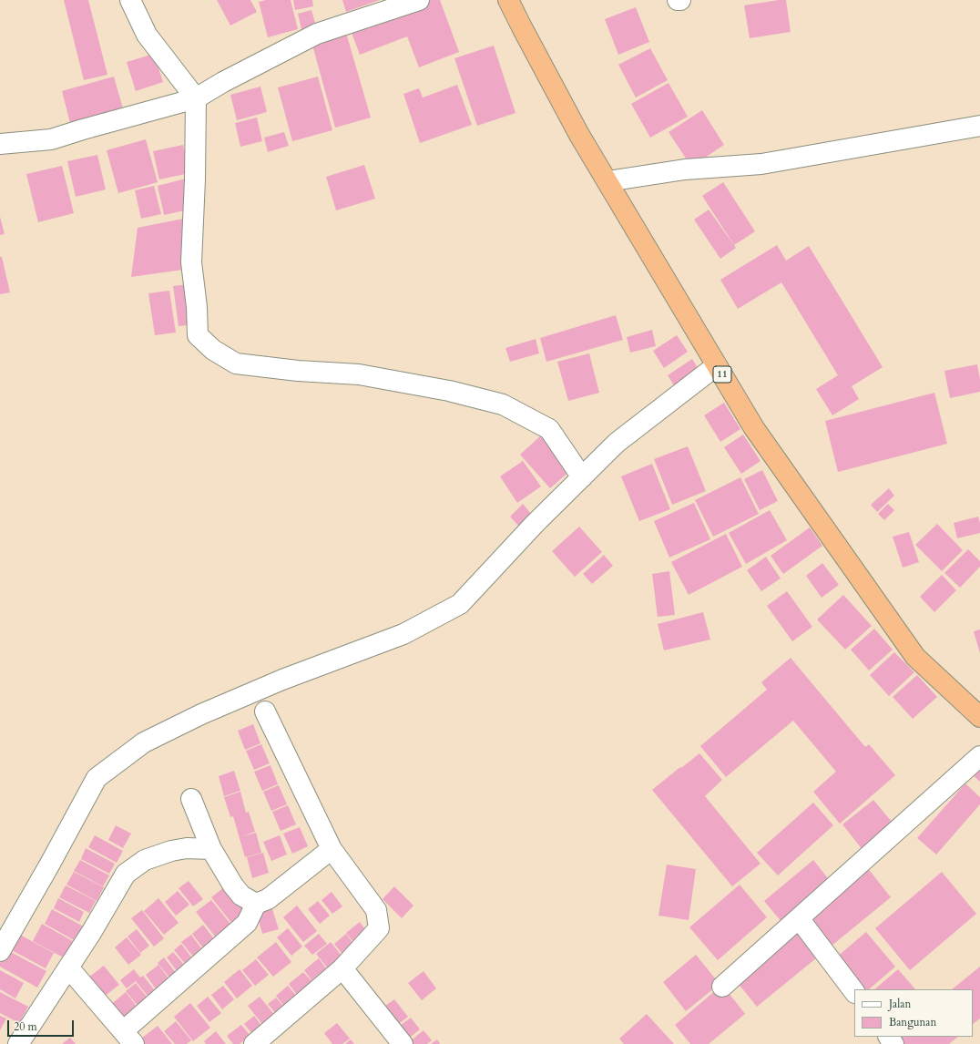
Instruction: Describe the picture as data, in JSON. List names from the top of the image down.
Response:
{
  "streets": {
    "highway": ["11"]
  },
  "legend": ["Jalan", "Bangunan"],
  "scale_bar": "20 m"
}
